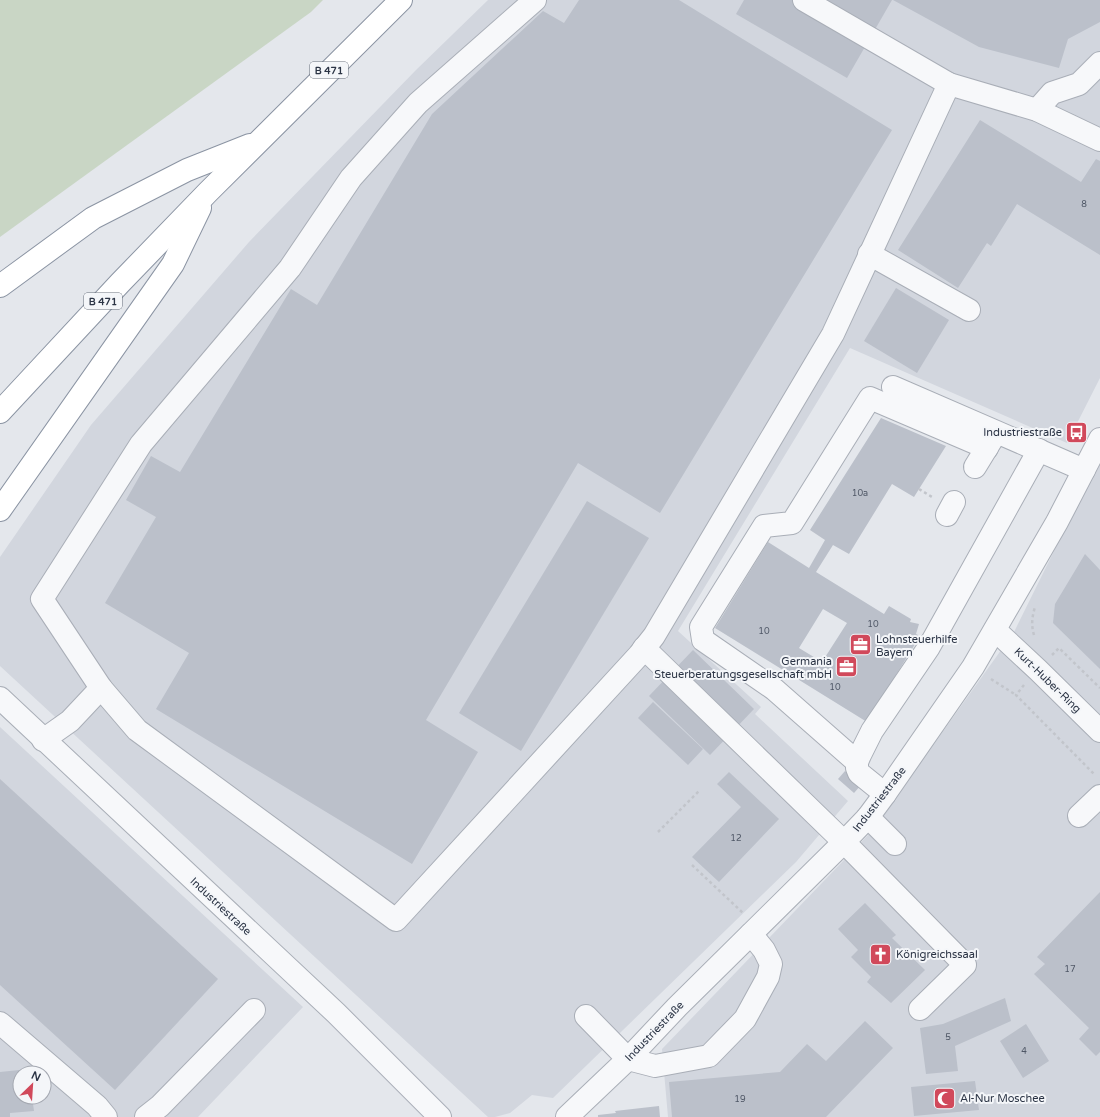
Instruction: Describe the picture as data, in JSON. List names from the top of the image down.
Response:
{
  "streets": {
    "highway": ["B 471"],
    "street": ["Kurt-Huber-Ring", "Industriestraße"]
  },
  "crossings": [
    ["Kurt-Huber-Ring", "Industriestraße"]
  ],
  "places": {
    "bus stop": ["Industriestraße"],
    "office": ["Lohnsteuerhilfe Bayern", "Germania Steuerberatungsgesellschaft mbH"],
    "church": ["Königreichssaal"],
    "mosque": ["Al-Nur Moschee"]
  },
  "house_numbers": [
    "8",
    "10a",
    "10",
    "10",
    "10",
    "12",
    "17",
    "5",
    "4",
    "19"
  ],
  "north": "top right"
}
